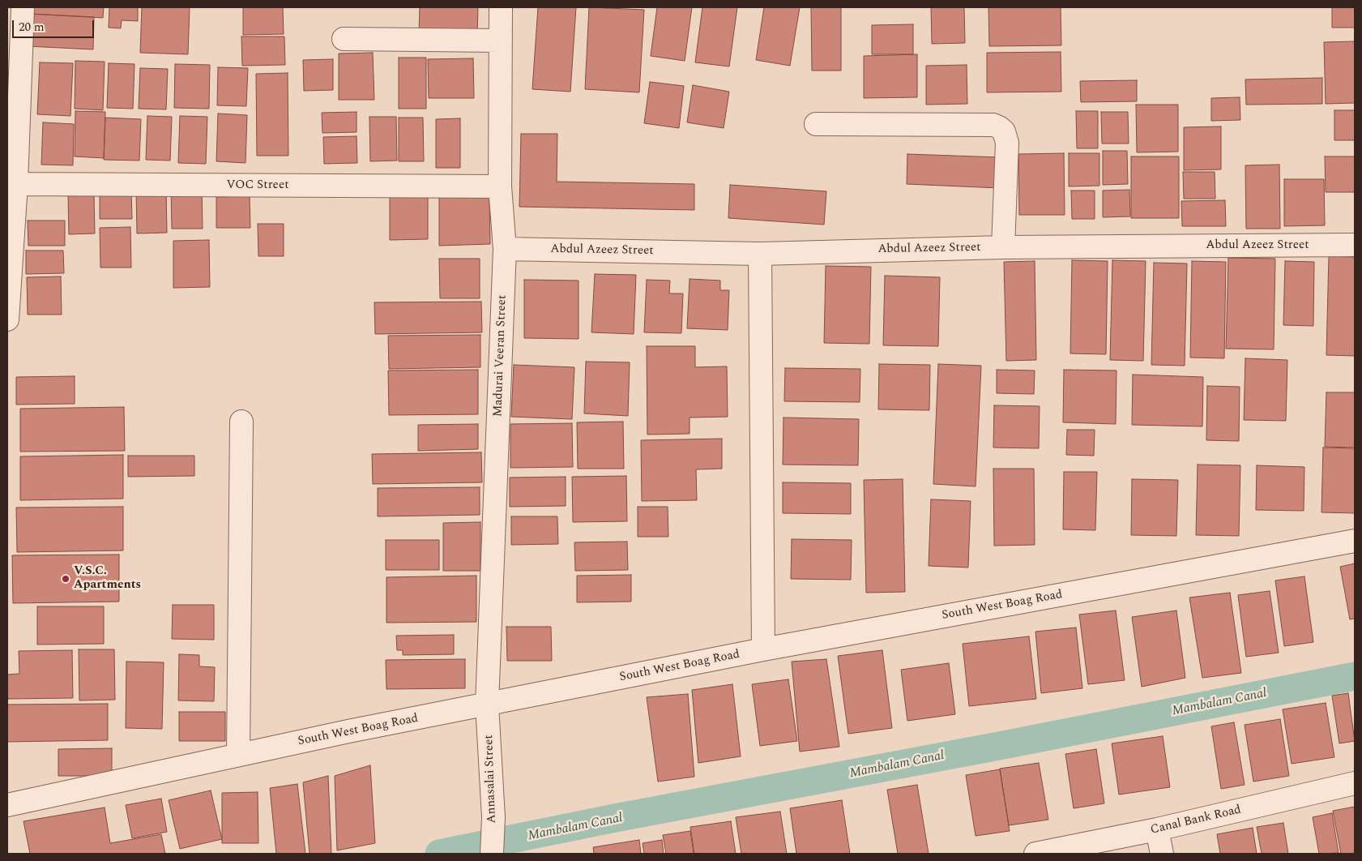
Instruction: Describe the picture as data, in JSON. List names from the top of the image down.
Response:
{
  "streets": {
    "street": [
      "VOC Street",
      "Abdul Azeez Street",
      "Madurai Veeran Street",
      "South West Boag Road",
      "Annasalai Street",
      "Canal Bank Road"
    ]
  },
  "crossings": [
    ["VOC Street", "Madurai Veeran Street"],
    ["Abdul Azeez Street", "Madurai Veeran Street"],
    ["Madurai Veeran Street", "South West Boag Road"],
    ["Madurai Veeran Street", "Annasalai Street"],
    ["South West Boag Road", "Annasalai Street"]
  ],
  "water": ["Mambalam Canal"],
  "places": ["V.S.C. Apartments"],
  "scale_bar": "20 m"
}
